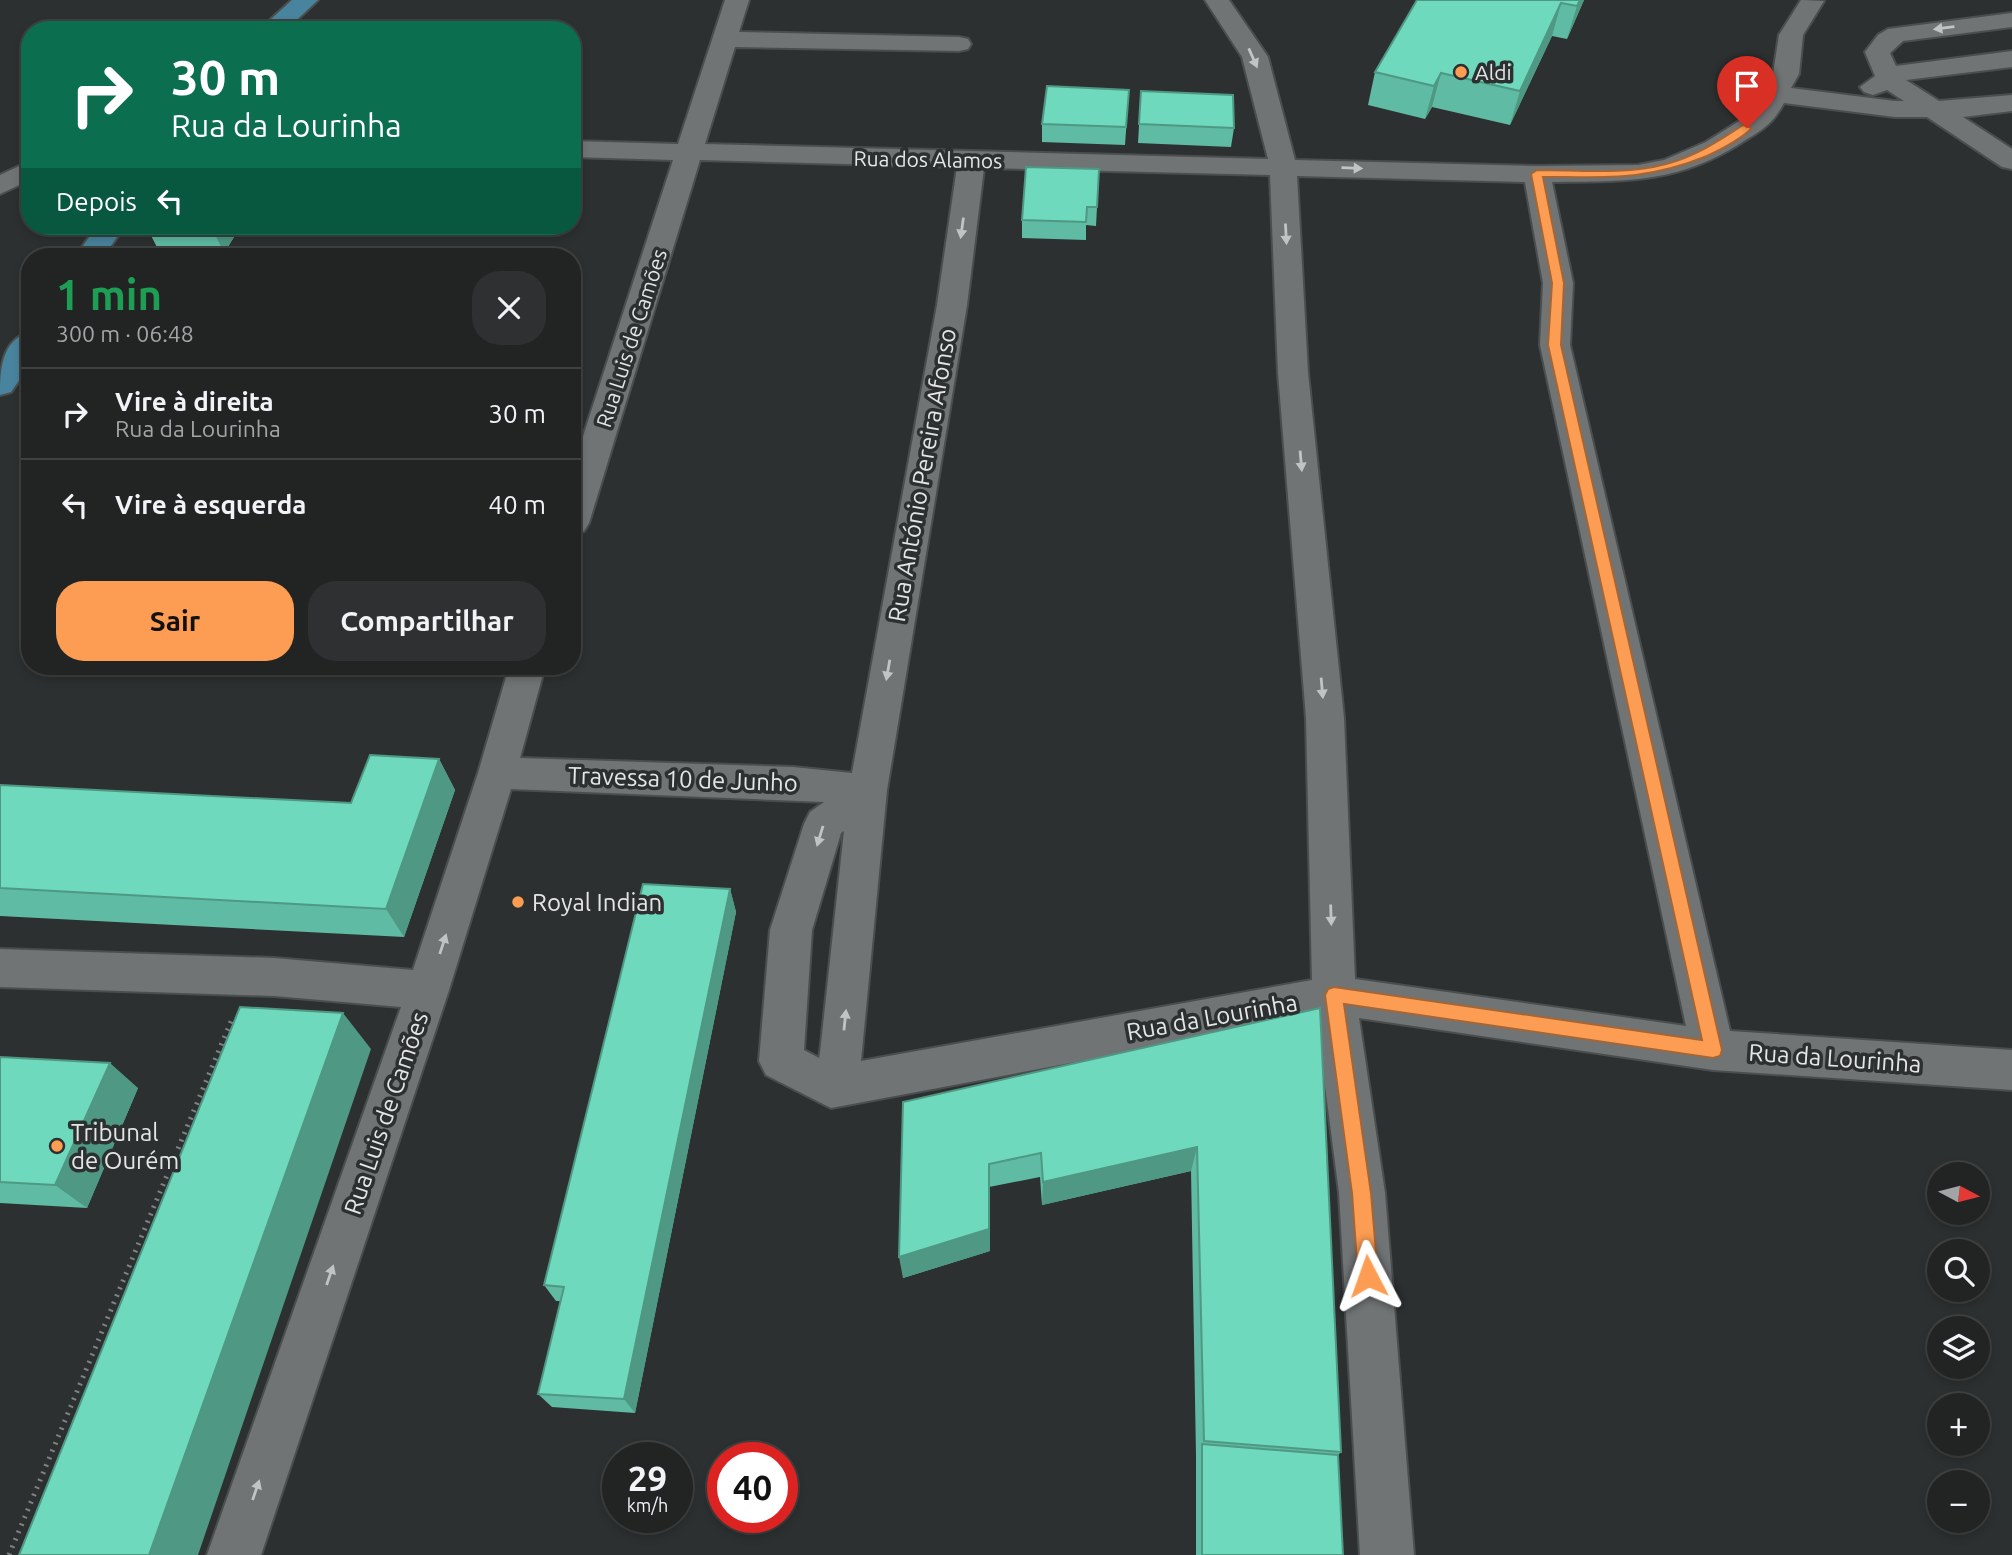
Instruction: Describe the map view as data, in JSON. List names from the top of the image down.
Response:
{
  "streets": {
    "street": [
      "Rua dos Alamos",
      "Rua Luis de Camões",
      "Rua António Pereira Afonso",
      "Travessa 10 de Junho",
      "Rua da Lourinha"
    ]
  },
  "crossings": [
    ["Rua dos Alamos", "Rua Luis de Camões"],
    ["Rua dos Alamos", "Rua António Pereira Afonso"],
    ["Rua Luis de Camões", "Travessa 10 de Junho"],
    ["Rua António Pereira Afonso", "Travessa 10 de Junho"],
    ["Rua António Pereira Afonso", "Rua da Lourinha"]
  ],
  "one_way": ["Rua Luis de Camões"],
  "places": ["Aldi", "Royal Indian", "Tribunal de Ourém"],
  "north": "right",
  "page": {
    "turn": ["30 m", "Rua da Lourinha"],
    "then": "Depois",
    "heading": ["1 min", "300 m · 06:48"],
    "list": [
      {
        "name": "Vire à direita",
        "note": "Rua da Lourinha",
        "value": "30 m"
      },
      {
        "name": "Vire à esquerda",
        "value": "40 m"
      }
    ],
    "buttons": ["Sair", "Compartilhar"],
    "map_buttons": ["+", "−"],
    "speed": "29 km/h",
    "limit": "40"
  }
}
